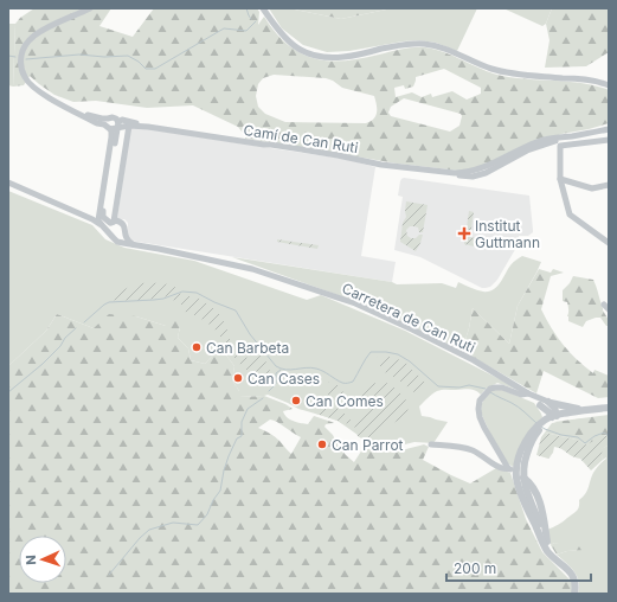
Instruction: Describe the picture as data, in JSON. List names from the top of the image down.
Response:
{
  "streets": {
    "street": ["Camí de Can Ruti", "Carretera de Can Ruti"]
  },
  "places": {
    "health": ["Institut Guttmann"],
    "other": [
      "Can Barbeta",
      "Can Cases",
      "Can Comes",
      "Can Parrot"
    ]
  },
  "scale_bar": "200 m",
  "north": "left"
}
